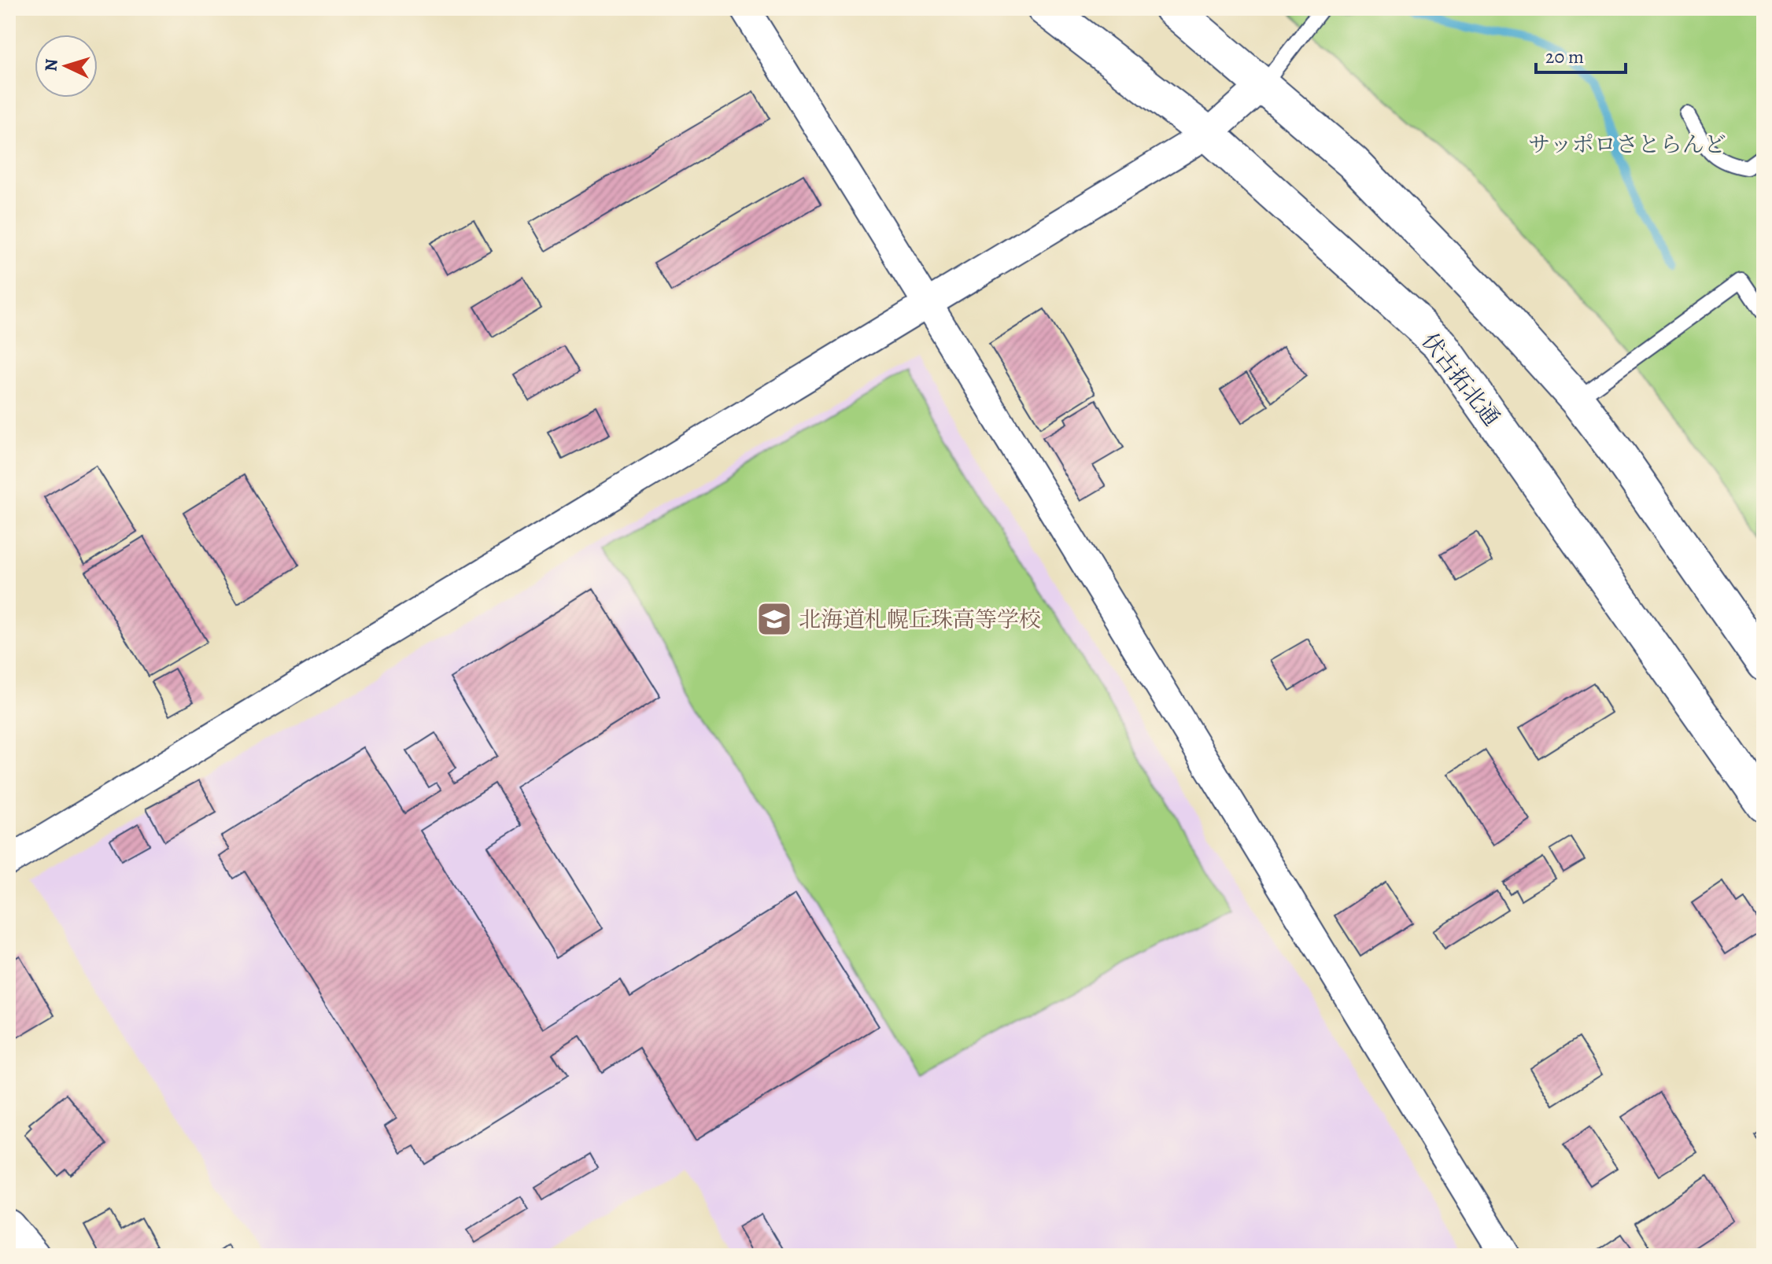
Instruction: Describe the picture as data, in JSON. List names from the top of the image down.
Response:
{
  "streets": {
    "main road": ["伏古拓北通"]
  },
  "parks": ["サッポロさとらんど"],
  "places": {
    "school or university": ["北海道札幌丘珠高等学校"]
  },
  "scale_bar": "20 m",
  "north": "left"
}
